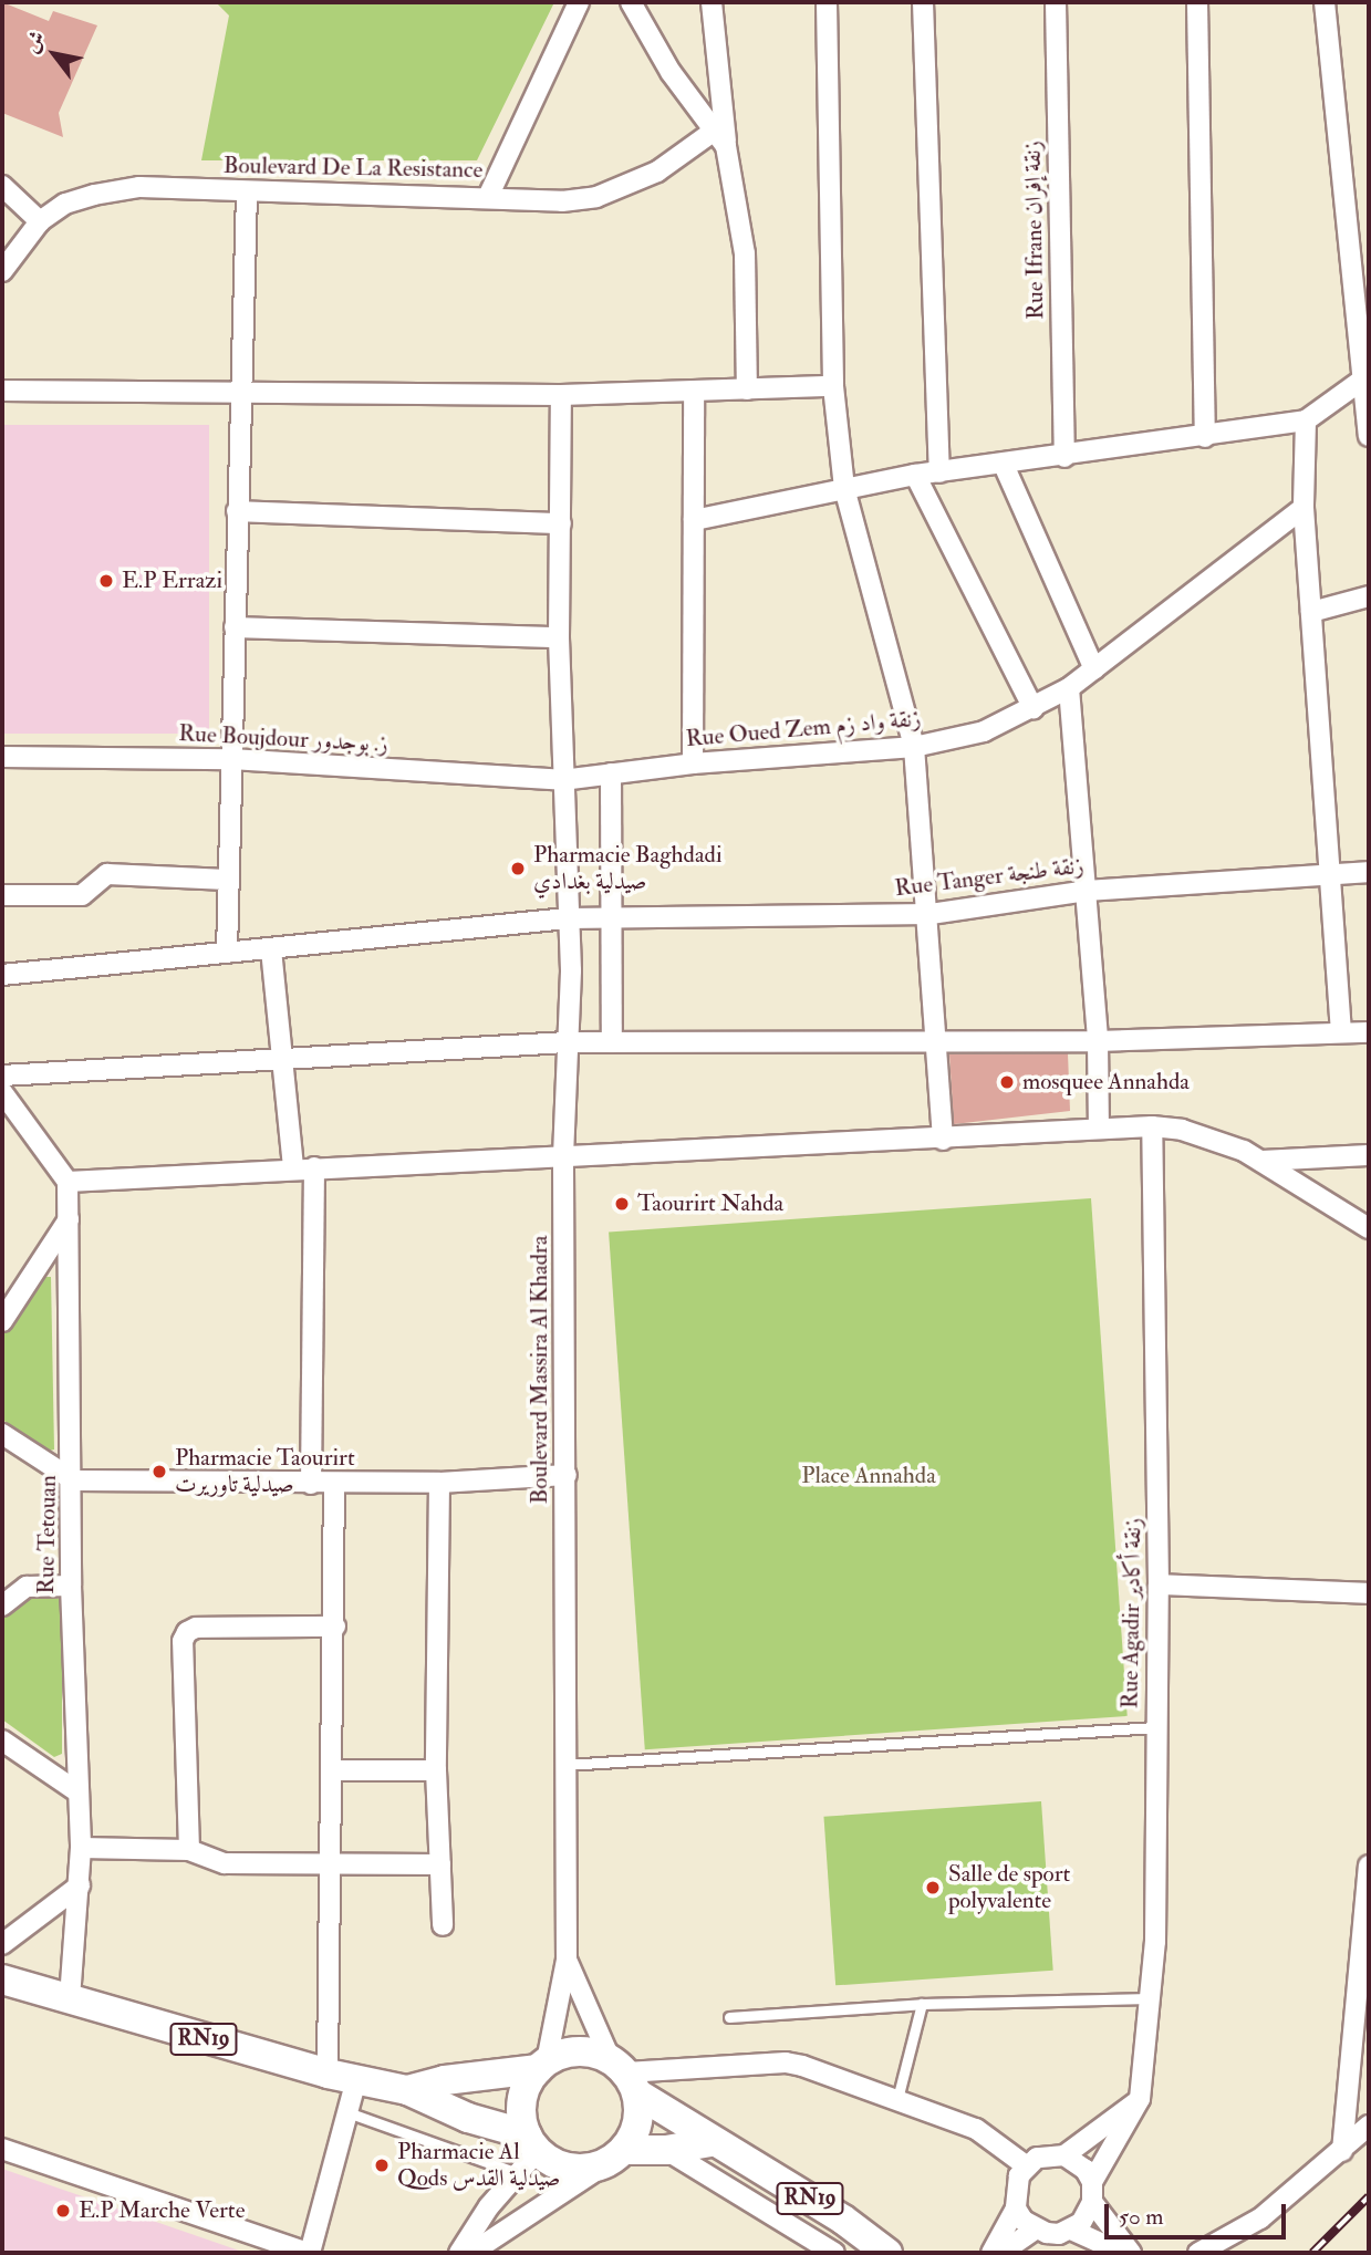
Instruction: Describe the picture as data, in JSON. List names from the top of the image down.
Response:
{
  "streets": {
    "main road": ["RN19"],
    "street": [
      "Boulevard De La Resistance",
      "Rue Ifrane زنقة إفران",
      "Rue Oued Zem زنقة واد زم",
      "Rue Boujdour ز. بوجدور",
      "Rue Tanger زنقة طنجة",
      "Boulevard Massira Al Khadra",
      "Rue Tetouan",
      "Rue Agadir زنقة أكادير"
    ]
  },
  "crossings": [
    ["Rue Oued Zem زنقة واد زم", "Rue Boujdour ز. بوجدور"],
    ["Rue Oued Zem زنقة واد زم", "Boulevard Massira Al Khadra"],
    ["Rue Boujdour ز. بوجدور", "Boulevard Massira Al Khadra"],
    ["Rue Tanger زنقة طنجة", "Boulevard Massira Al Khadra"],
    ["Rue Tetouan", "RN19"]
  ],
  "parks": ["Place Annahda"],
  "places": [
    "E.P Errazi",
    "Pharmacie Baghdadi صيدلية بغدادي",
    "mosquee Annahda",
    "Taourirt Nahda",
    "Pharmacie Taourirt صيدلية تاوريرت",
    "Salle de sport polyvalente",
    "Pharmacie Al Qods صيدلية القدس",
    "E.P Marche Verte"
  ],
  "scale_bar": "50 m",
  "north": "top left"
}
